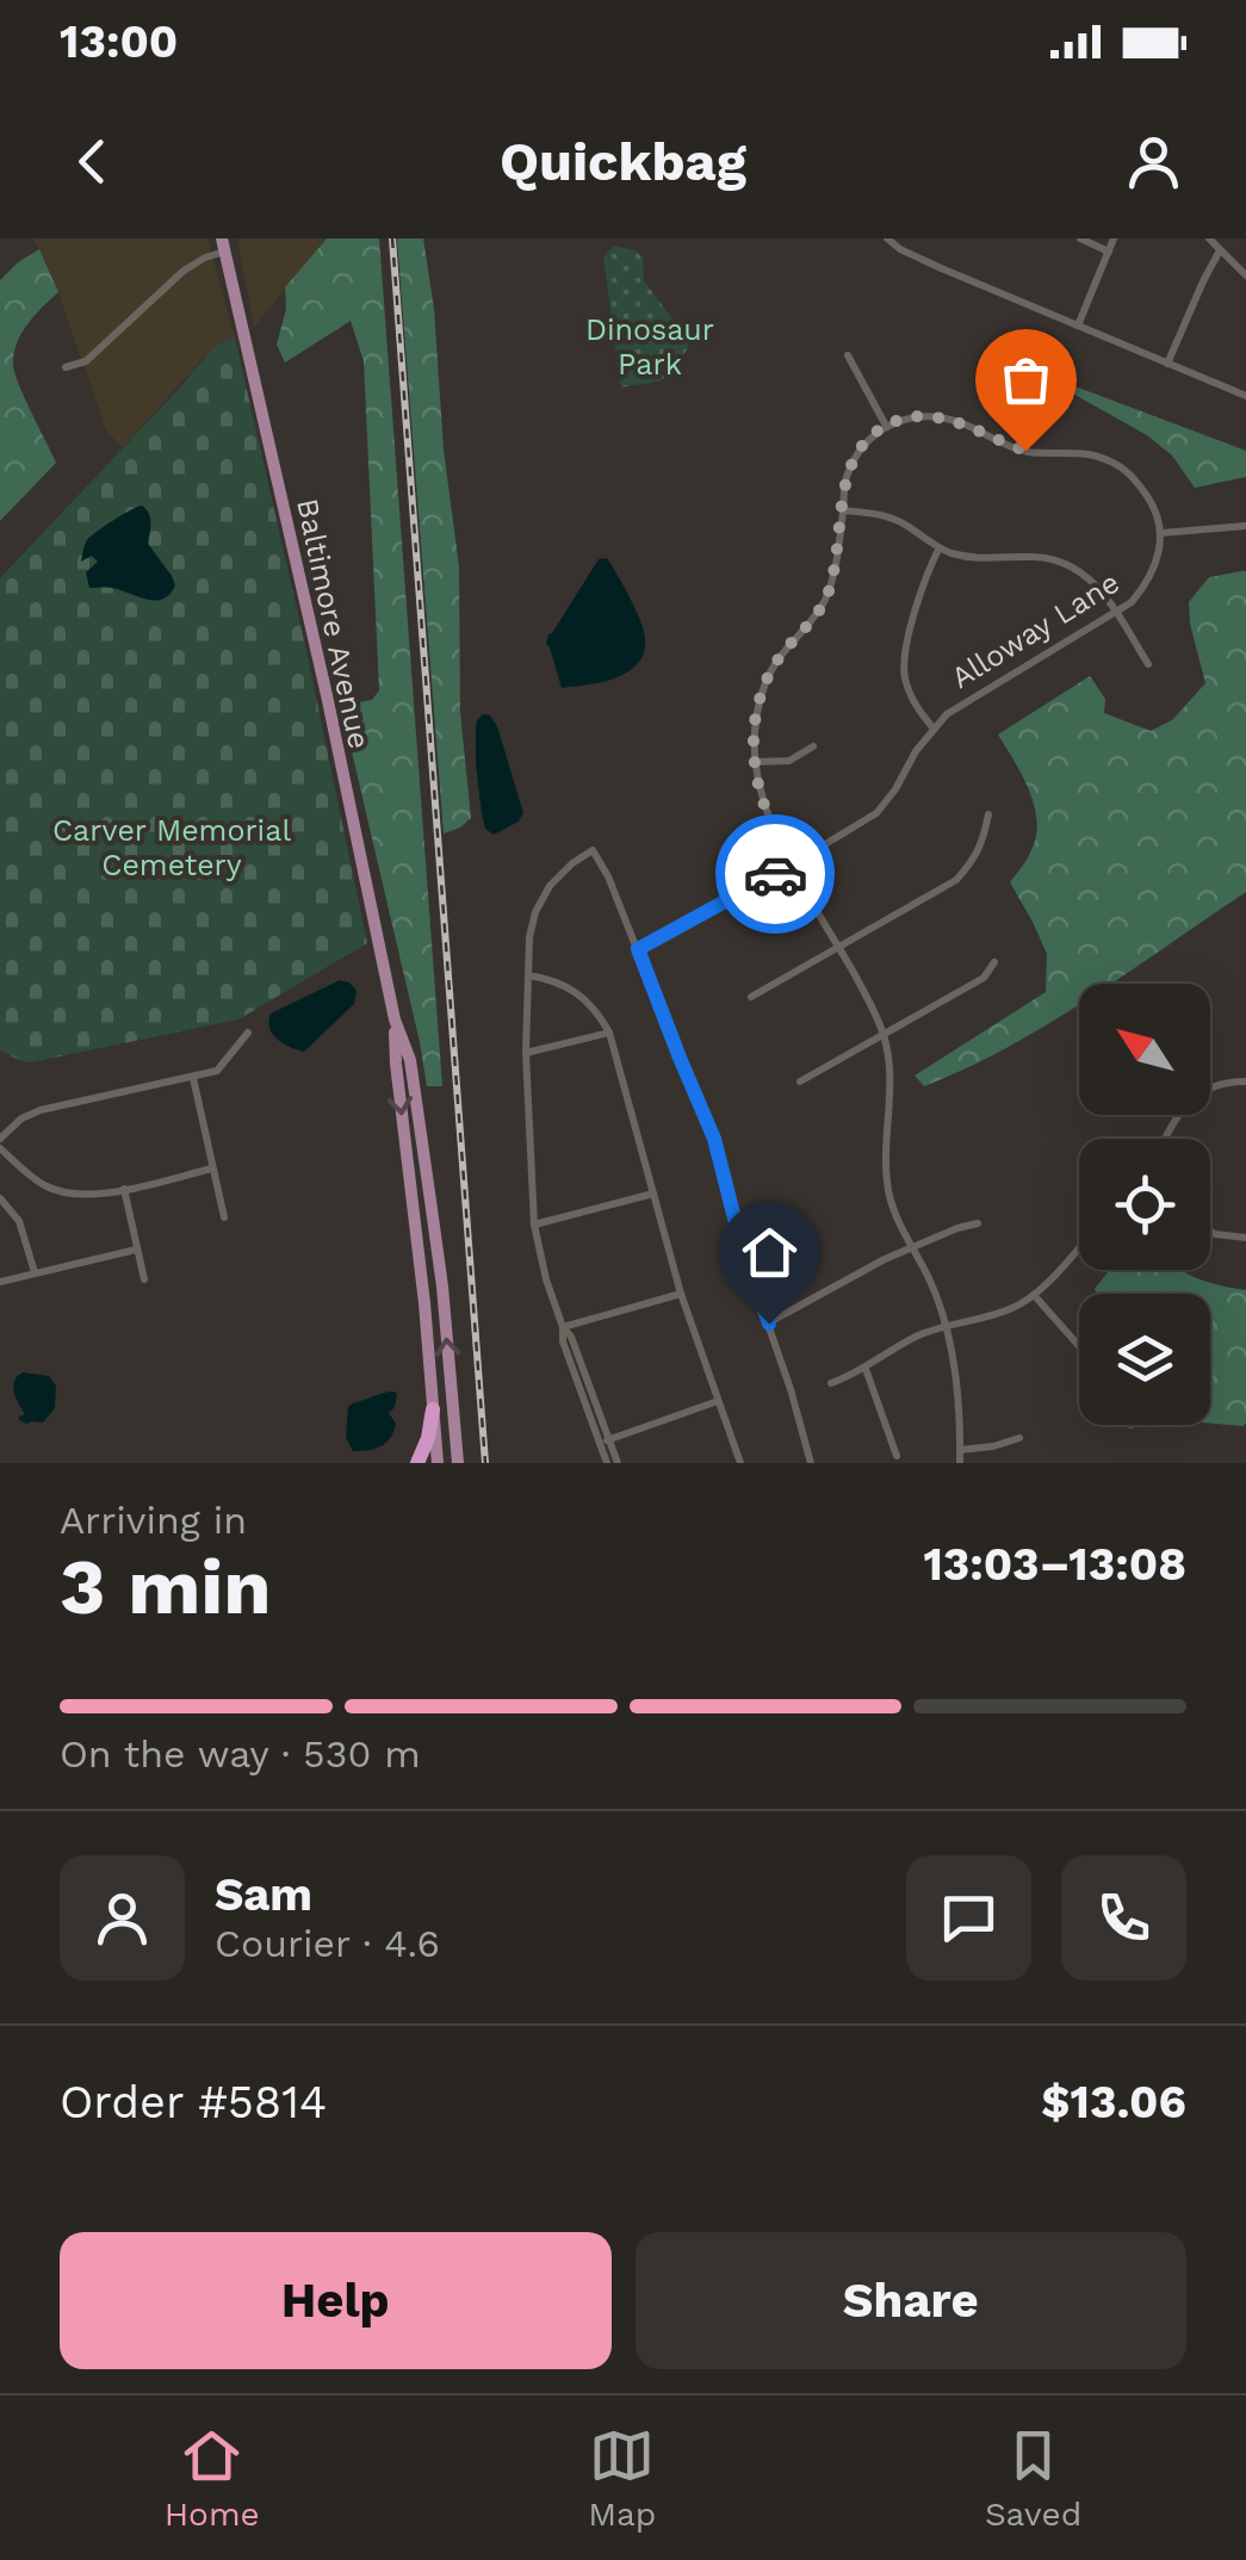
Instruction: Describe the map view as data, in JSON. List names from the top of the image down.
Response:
{
  "streets": {
    "main road": ["Baltimore Avenue"],
    "street": ["Alloway Lane"]
  },
  "parks": ["Dinosaur Park", "Carver Memorial Cemetery"],
  "north": "top left",
  "page": {
    "status": "13:00",
    "header": "Quickbag",
    "heading": ["3 min", "Arriving in", "13:03–13:08"],
    "panel": [
      "Sam",
      "Courier · 4.6",
      "Order #5814",
      "$13.06"
    ],
    "bar": "On the way · 530 m",
    "buttons": ["Help", "Share"],
    "tabs": ["Home", "Map", "Saved"]
  }
}
